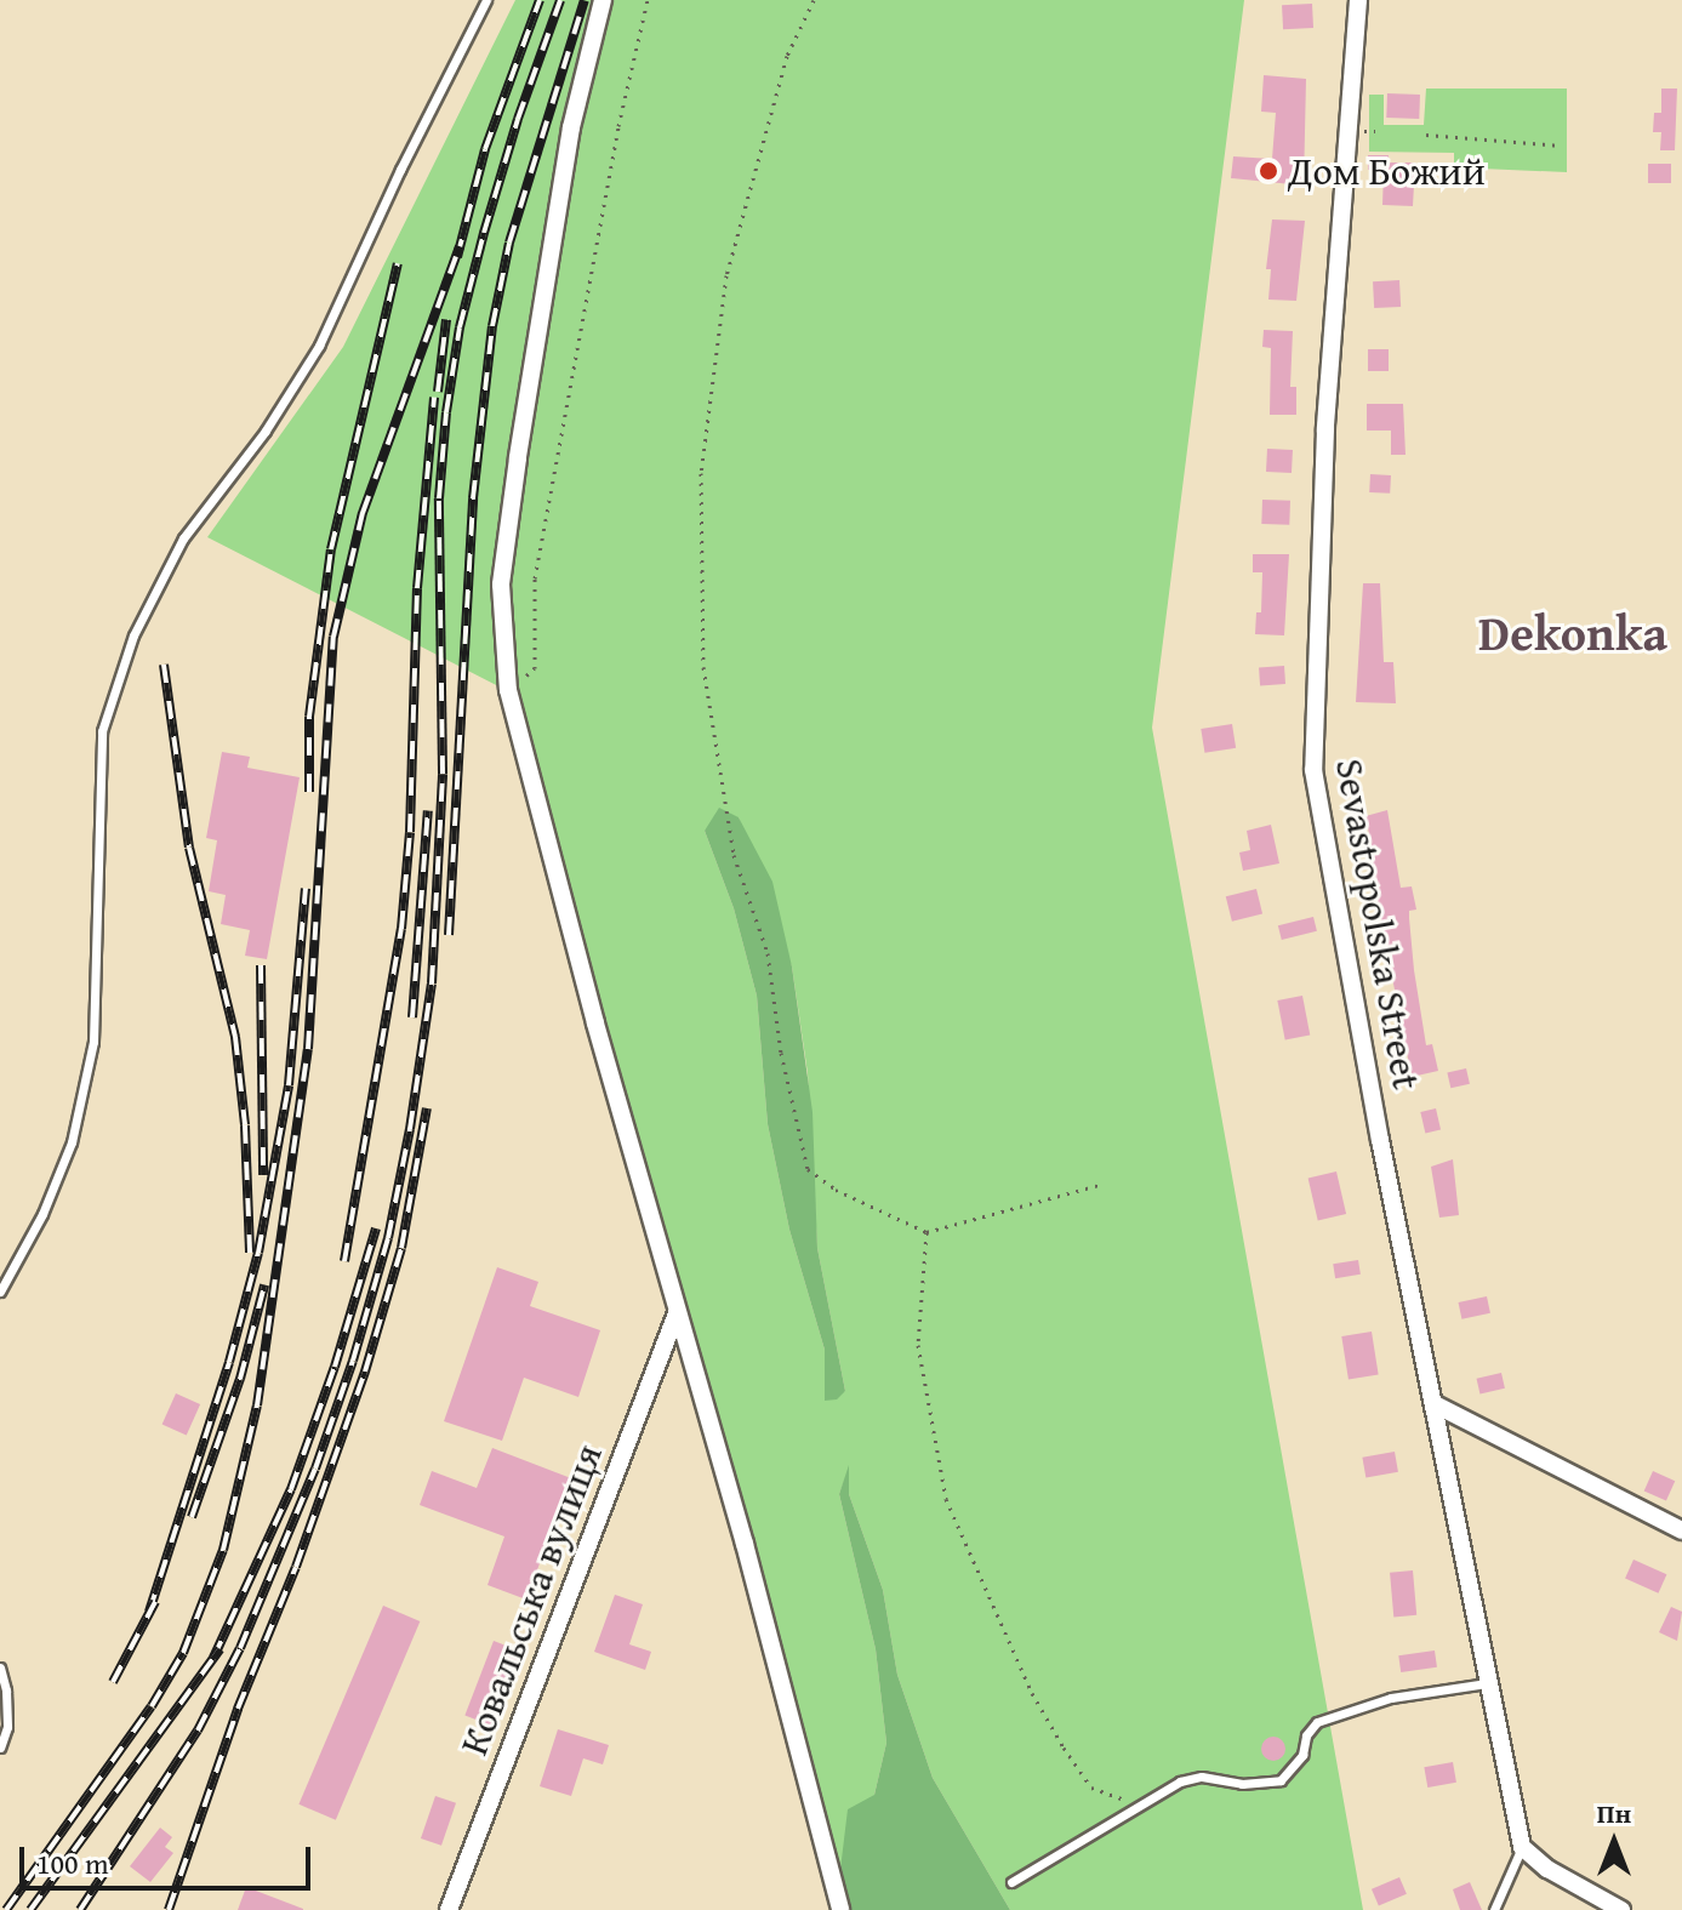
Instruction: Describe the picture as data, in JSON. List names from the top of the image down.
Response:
{
  "streets": {
    "street": ["Sevastopolska Street", "Ковальська вулиця"]
  },
  "districts": ["Dekonka"],
  "places": ["Дом Божий"],
  "scale_bar": "100 m",
  "north": "top"
}
